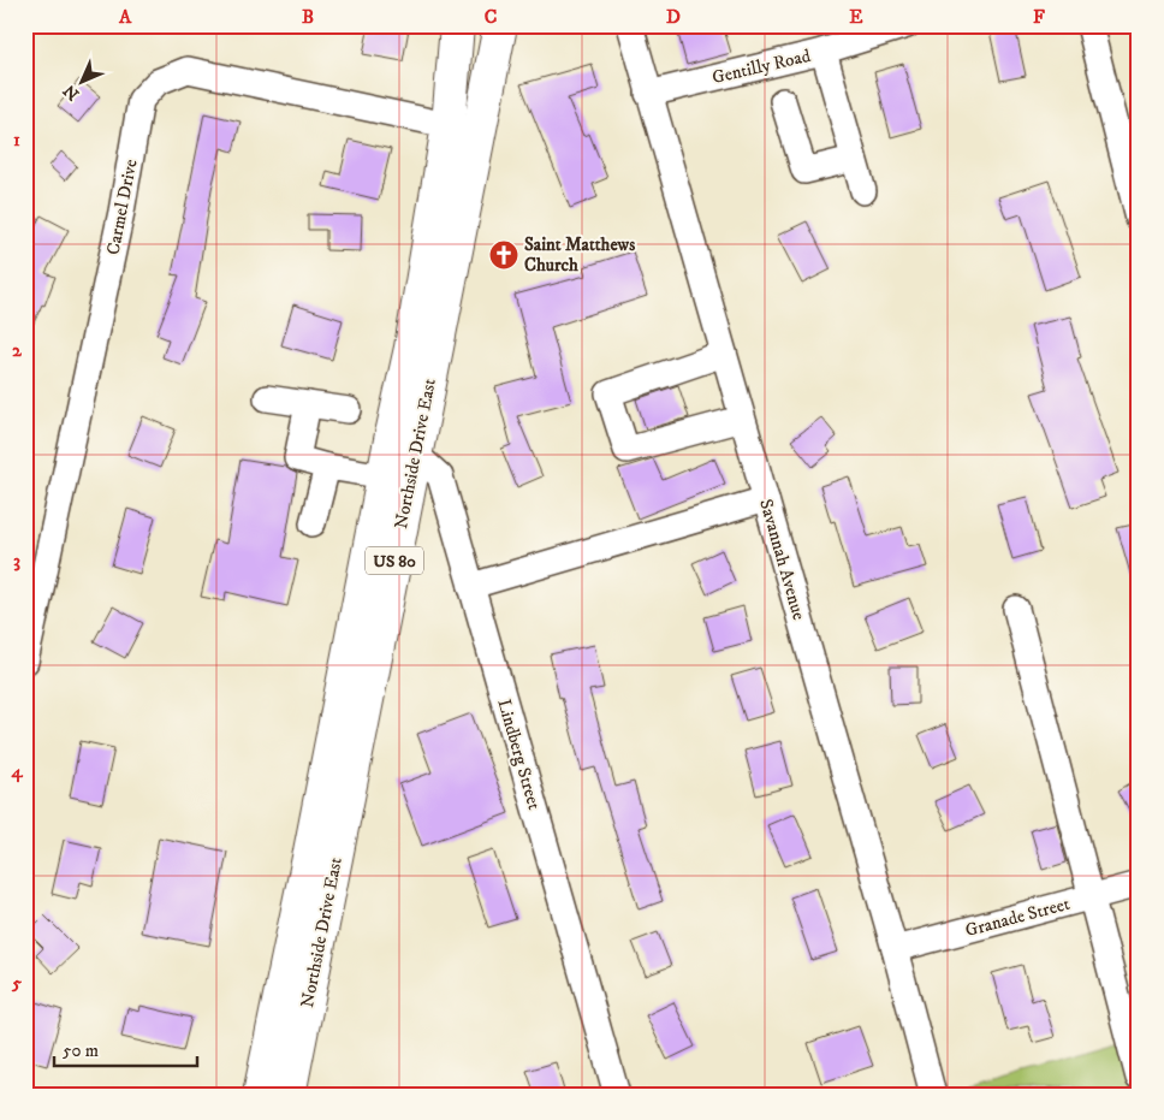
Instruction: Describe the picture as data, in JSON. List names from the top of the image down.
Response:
{
  "streets": {
    "main road": ["Northside Drive East", "US 80"],
    "street": [
      "Gentilly Road",
      "Carmel Drive",
      "Savannah Avenue",
      "Lindberg Street",
      "Granade Street"
    ]
  },
  "crossings": [
    ["Gentilly Road", "Savannah Avenue"],
    ["Carmel Drive", "Northside Drive East"],
    ["Northside Drive East", "Lindberg Street"],
    ["Savannah Avenue", "Granade Street"]
  ],
  "places": {
    "church": ["Saint Matthews Church"]
  },
  "scale_bar": "50 m",
  "north": "bottom left",
  "grid": {
    "columns": [
      "A",
      "B",
      "C",
      "D",
      "E",
      "F"
    ],
    "rows": [
      "1",
      "2",
      "3",
      "4",
      "5"
    ]
  }
}
